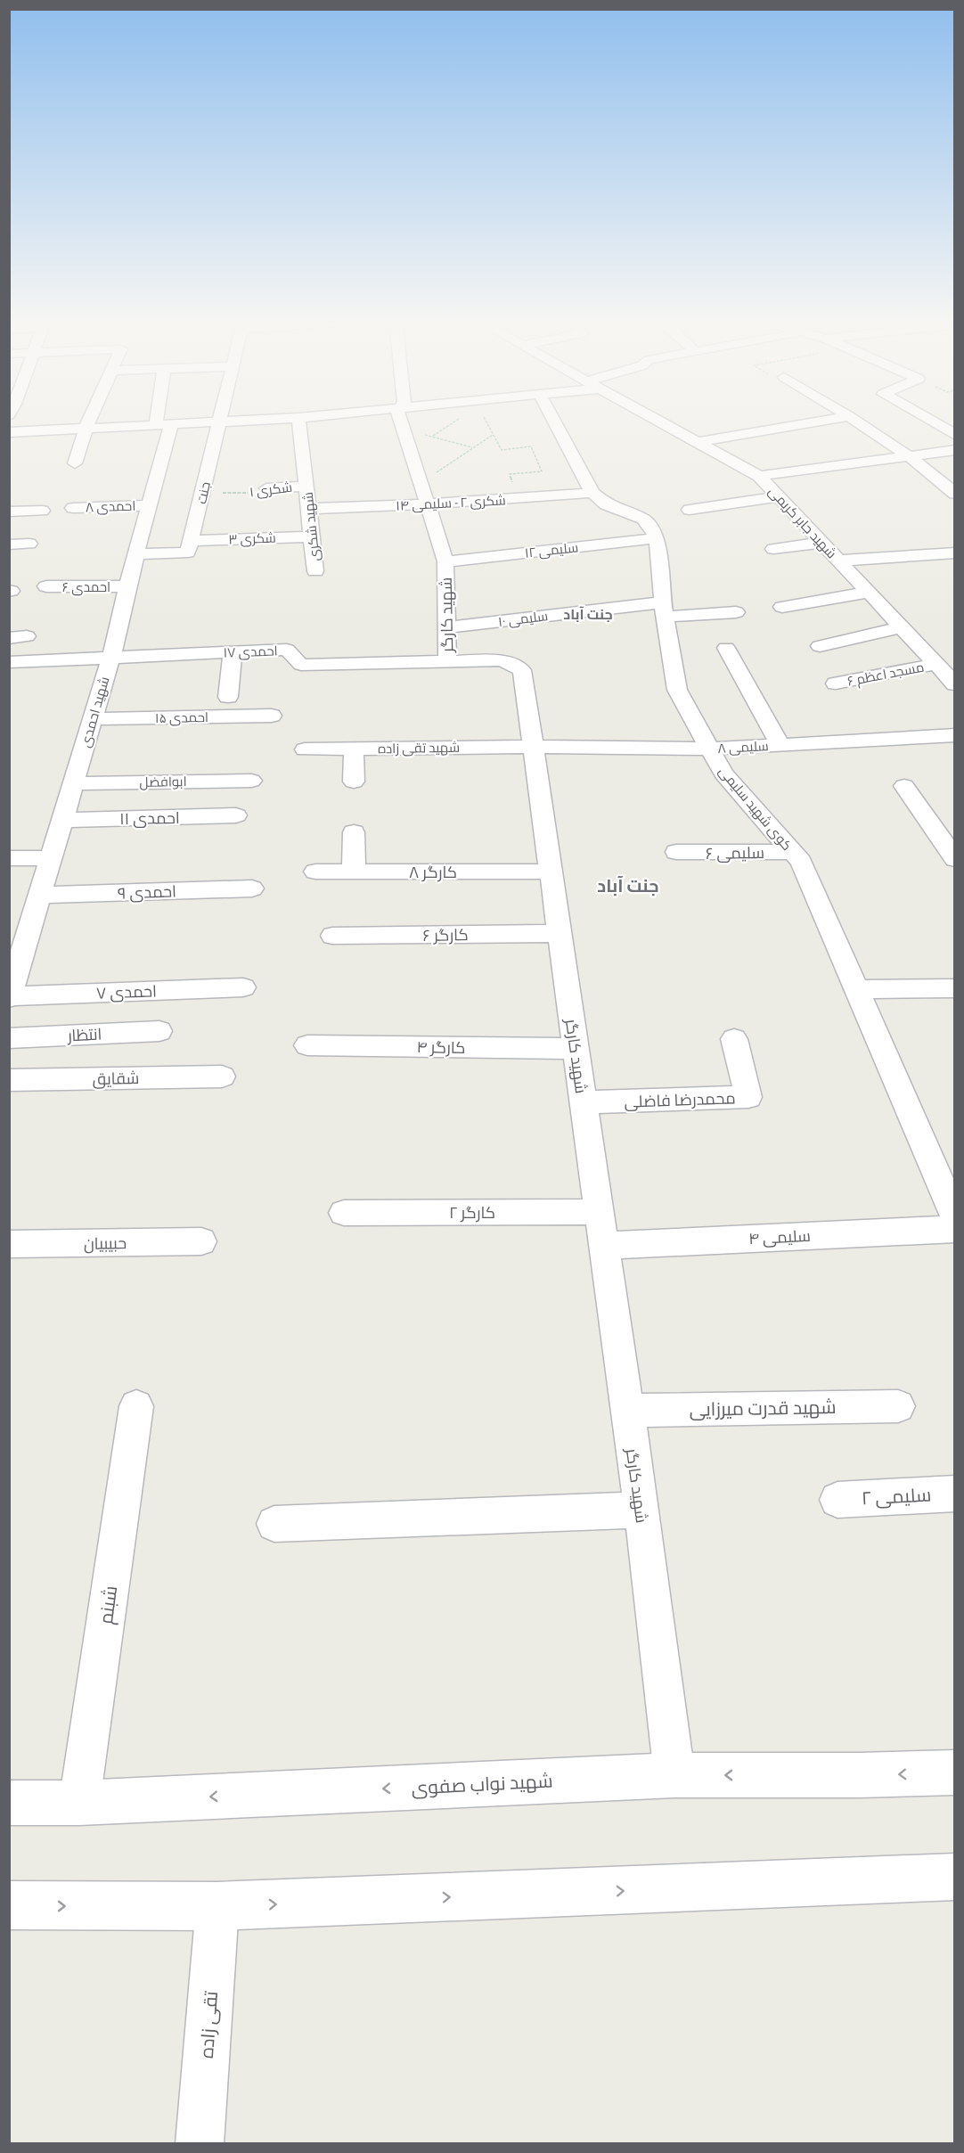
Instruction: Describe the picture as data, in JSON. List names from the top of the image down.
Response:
{
  "streets": {
    "main road": ["شهید نواب صفوی"],
    "street": [
      "شکری ۱",
      "جنت",
      "شکری ۲ - سلیمی ۱۴",
      "احمدی ۸",
      "شهید جابر کریمی",
      "شهید شکری",
      "شکری ۳",
      "سلیمی ۱۲",
      "احمدی ۶",
      "شهید کارگر",
      "سلیمی ۱۰",
      "احمدی ۱۷",
      "مسجد اعظم ۶",
      "شهید احمدی",
      "احمدی ۱۵",
      "سلیمی ۸",
      "شهید تقی زاده",
      "ابوافضل",
      "کوی شهید سلیمی",
      "احمدی ۱۱",
      "سلیمی ۶",
      "کارگر ۸",
      "احمدی ۹",
      "کارگر ۶",
      "احمدی ۷",
      "انتظار",
      "کارگر ۴",
      "شقایق",
      "محمدرضا فاضلی",
      "کارگر ۲",
      "سلیمی ۴",
      "حبیبیان",
      "شهید قدرت میرزایی",
      "سلیمی ۲",
      "شبنم",
      "تقی زاده"
    ]
  },
  "crossings": [
    ["شکری ۱", "جنت"],
    ["شکری ۱", "شهید شکری"],
    ["جنت", "شکری ۳"],
    ["شکری ۲ - سلیمی ۱۴", "شهید شکری"],
    ["شکری ۲ - سلیمی ۱۴", "شهید کارگر"],
    ["احمدی ۸", "شهید احمدی"],
    ["شهید جابر کریمی", "مسجد اعظم ۶"],
    ["شهید شکری", "شکری ۳"],
    ["سلیمی ۱۲", "شهید کارگر"],
    ["سلیمی ۱۲", "کوی شهید سلیمی"],
    ["احمدی ۶", "شهید احمدی"],
    ["شهید کارگر", "سلیمی ۱۰"],
    ["شهید کارگر", "احمدی ۱۷"],
    ["شهید کارگر", "سلیمی ۸"],
    ["شهید کارگر", "شهید تقی زاده"],
    ["شهید کارگر", "کارگر ۸"],
    ["شهید کارگر", "کارگر ۶"],
    ["شهید کارگر", "کارگر ۴"],
    ["شهید کارگر", "محمدرضا فاضلی"],
    ["شهید کارگر", "کارگر ۲"],
    ["شهید کارگر", "سلیمی ۴"],
    ["شهید کارگر", "شهید قدرت میرزایی"],
    ["شهید کارگر", "شهید نواب صفوی"],
    ["سلیمی ۱۰", "کوی شهید سلیمی"],
    ["احمدی ۱۷", "شهید احمدی"],
    ["شهید احمدی", "احمدی ۱۵"],
    ["شهید احمدی", "ابوافضل"],
    ["شهید احمدی", "احمدی ۱۱"],
    ["شهید احمدی", "احمدی ۹"],
    ["شهید احمدی", "احمدی ۷"],
    ["سلیمی ۸", "شهید تقی زاده"],
    ["سلیمی ۸", "کوی شهید سلیمی"],
    ["کوی شهید سلیمی", "سلیمی ۶"],
    ["شبنم", "شهید نواب صفوی"]
  ],
  "districts": ["جنت آباد", "جنت آباد"]
}
